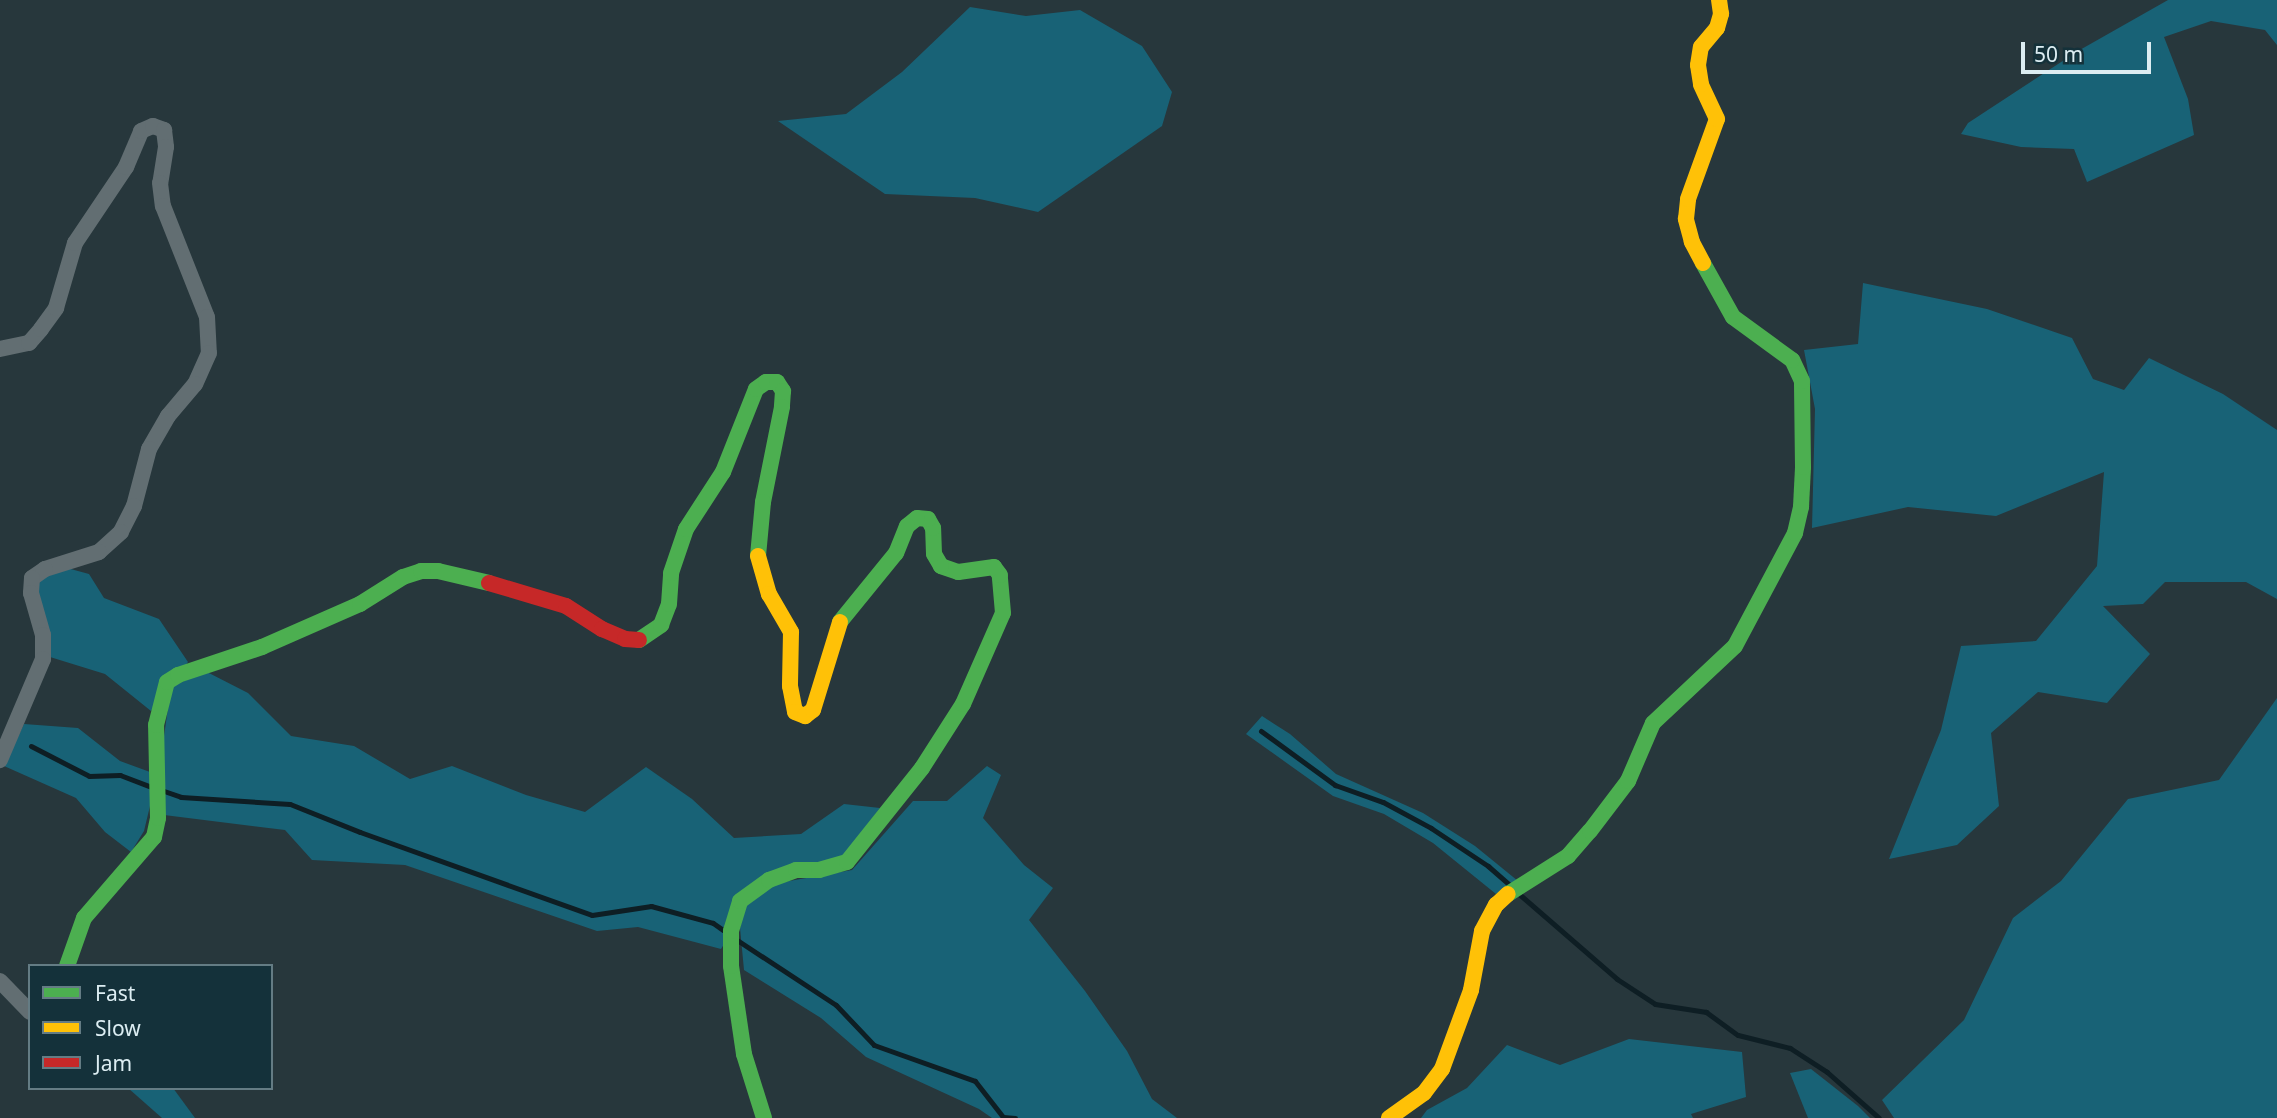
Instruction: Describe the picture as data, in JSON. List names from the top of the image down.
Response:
{
  "legend": ["Fast", "Slow", "Jam"],
  "scale_bar": "50 m"
}
